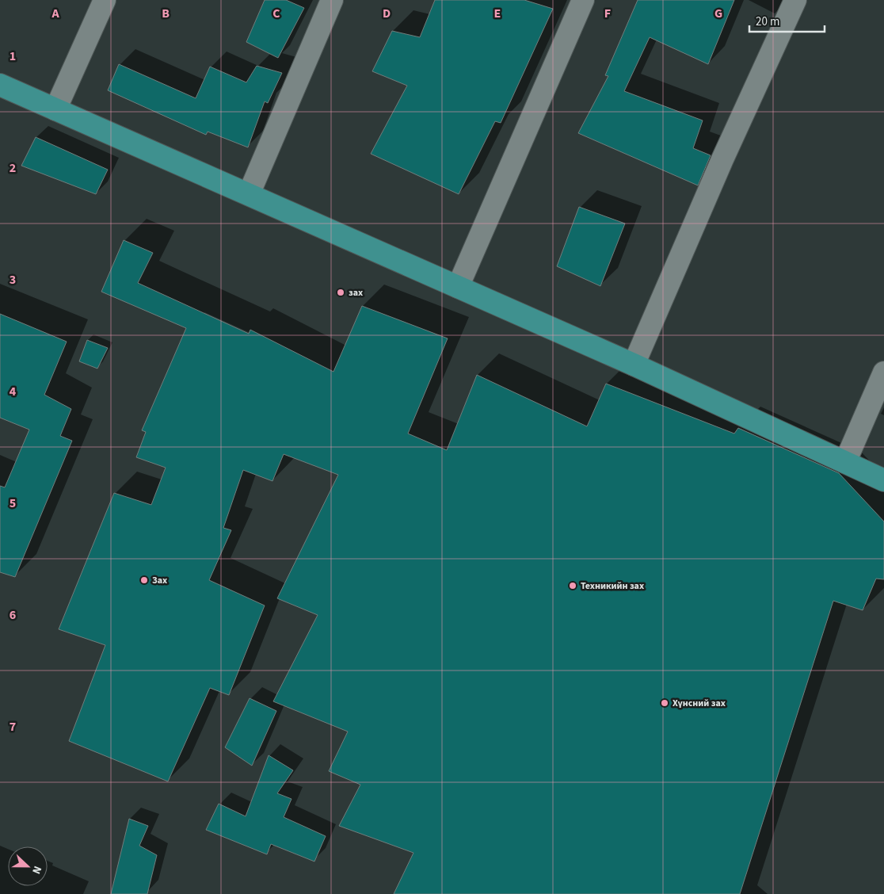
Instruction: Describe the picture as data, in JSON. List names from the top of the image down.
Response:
{
  "places": [
    "зах",
    "Зах",
    "Техникийн зах",
    "Хүнсний зах"
  ],
  "scale_bar": "20 m",
  "north": "right",
  "grid": {
    "columns": [
      "A",
      "B",
      "C",
      "D",
      "E",
      "F",
      "G"
    ],
    "rows": [
      "1",
      "2",
      "3",
      "4",
      "5",
      "6",
      "7"
    ]
  }
}
